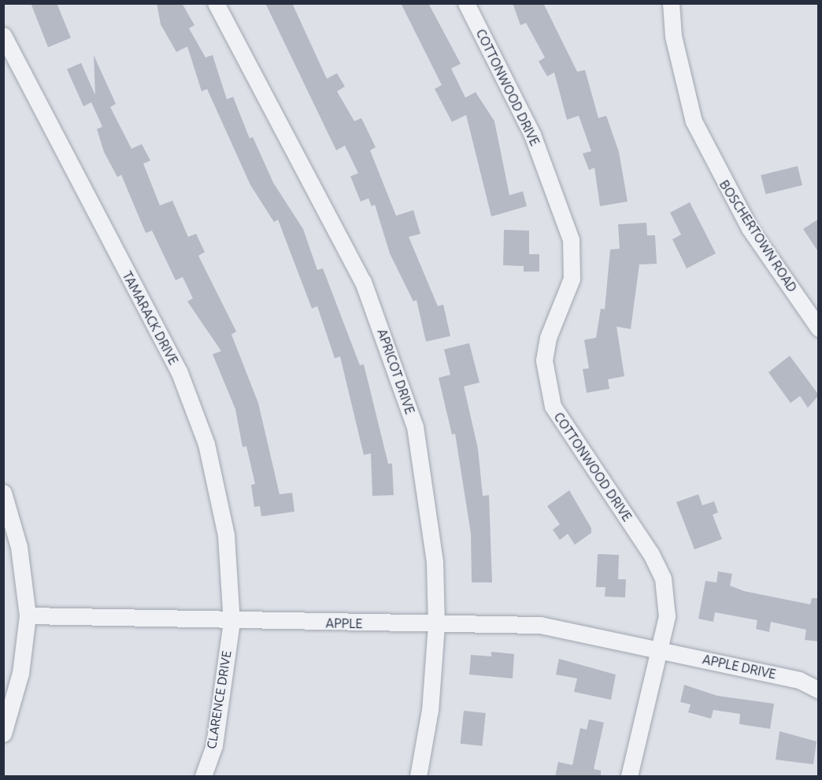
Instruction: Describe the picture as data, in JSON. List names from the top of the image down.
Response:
{
  "streets": {
    "street": [
      "COTTONWOOD DRIVE",
      "BOSCHERTOWN ROAD",
      "TAMARACK DRIVE",
      "APRICOT DRIVE",
      "APPLE",
      "APPLE DRIVE",
      "CLARENCE DRIVE"
    ]
  },
  "crossings": [
    ["COTTONWOOD DRIVE", "APPLE"],
    ["COTTONWOOD DRIVE", "APPLE DRIVE"],
    ["TAMARACK DRIVE", "APPLE"],
    ["TAMARACK DRIVE", "CLARENCE DRIVE"],
    ["APRICOT DRIVE", "APPLE"],
    ["APPLE", "APPLE DRIVE"],
    ["APPLE", "CLARENCE DRIVE"]
  ]
}
